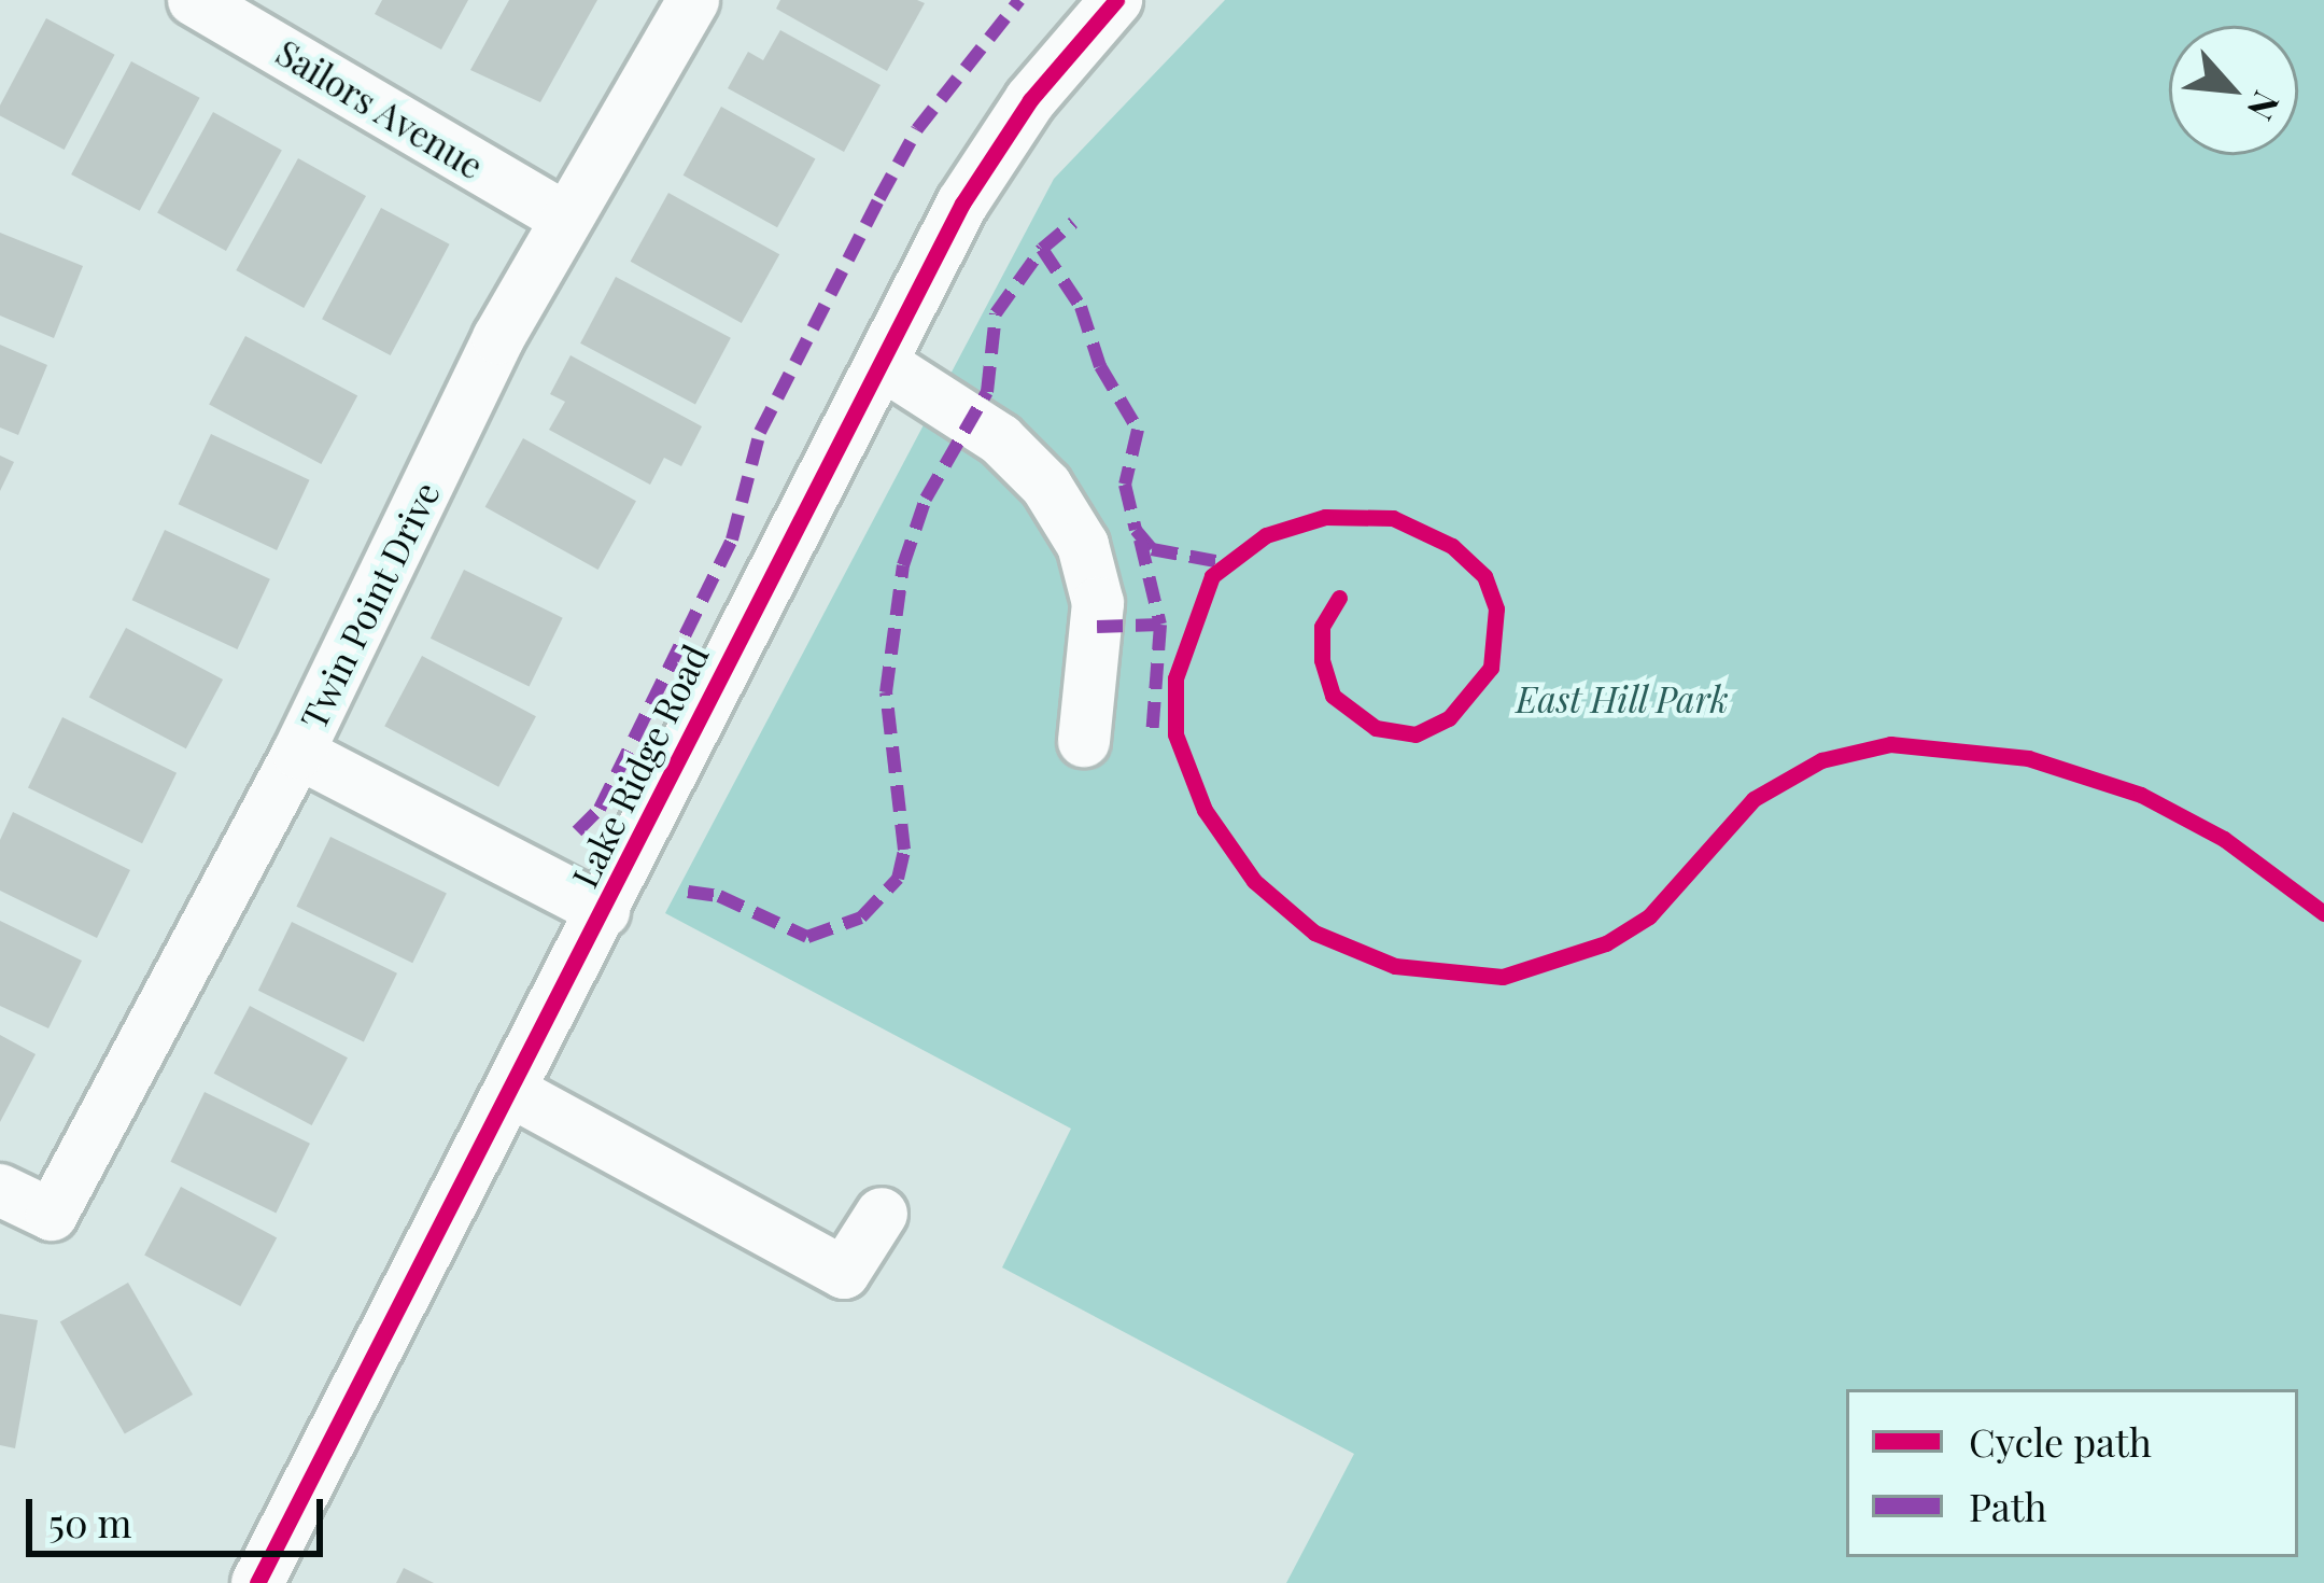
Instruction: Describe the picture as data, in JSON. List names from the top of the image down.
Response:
{
  "streets": {
    "street": ["Sailors Avenue", "Twin Point Drive", "Lake Ridge Road"]
  },
  "crossings": [
    ["Sailors Avenue", "Twin Point Drive"]
  ],
  "parks": ["East Hill Park"],
  "legend": ["Cycle path", "Path"],
  "scale_bar": "50 m",
  "north": "bottom right"
}
